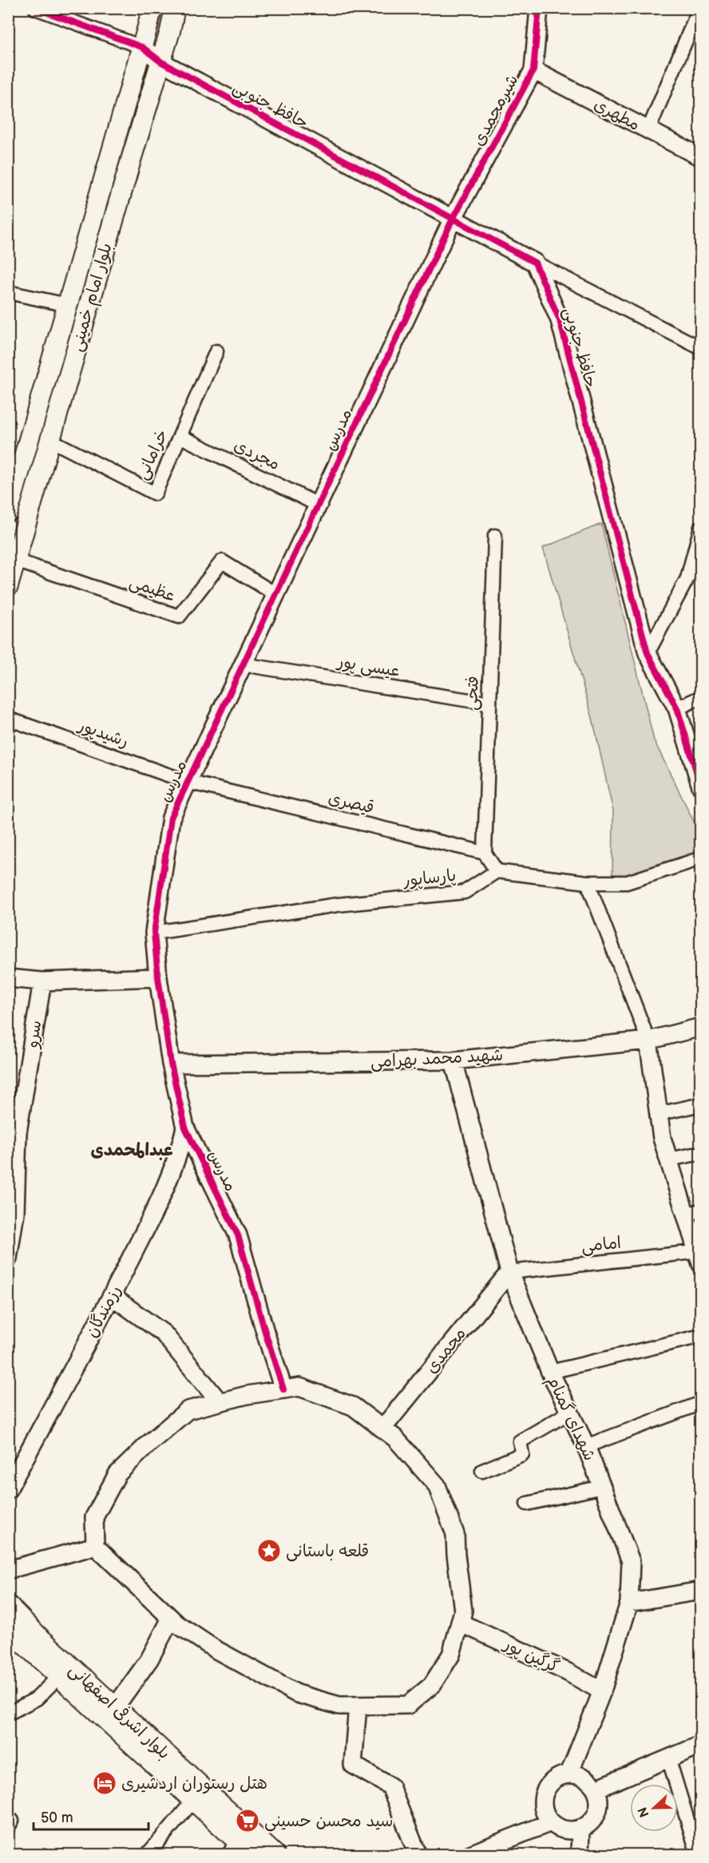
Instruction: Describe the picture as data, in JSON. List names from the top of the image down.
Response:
{
  "streets": {
    "main road": ["بلوار امام خمینی", "بلوار اشرفی اصفهانی"],
    "street": [
      "حافظ جنوبی",
      "شیرمحمدی",
      "مطهری",
      "مدرس",
      "خرامانی",
      "مجردی",
      "عظیمی",
      "عیسی پور",
      "فتحی",
      "رشیدپور",
      "قیصری",
      "پارساپور",
      "سرو",
      "شهید محمد بهرامی",
      "امامی",
      "رزمندگان",
      "محمدی",
      "شهدای گمنام",
      "گرگین پور"
    ]
  },
  "crossings": [
    ["حافظ جنوبی", "شیرمحمدی"],
    ["حافظ جنوبی", "بلوار امام خمینی"],
    ["حافظ جنوبی", "مدرس"],
    ["شیرمحمدی", "مطهری"],
    ["شیرمحمدی", "مدرس"],
    ["بلوار امام خمینی", "خرامانی"],
    ["بلوار امام خمینی", "عظیمی"],
    ["مدرس", "مجردی"],
    ["مدرس", "عظیمی"],
    ["مدرس", "عیسی پور"],
    ["مدرس", "رشیدپور"],
    ["مدرس", "قیصری"],
    ["مدرس", "پارساپور"],
    ["مدرس", "شهید محمد بهرامی"],
    ["مدرس", "رزمندگان"],
    ["خرامانی", "مجردی"],
    ["عیسی پور", "فتحی"],
    ["فتحی", "قیصری"],
    ["رشیدپور", "قیصری"],
    ["شهید محمد بهرامی", "شهدای گمنام"],
    ["امامی", "محمدی"],
    ["امامی", "شهدای گمنام"],
    ["محمدی", "شهدای گمنام"],
    ["شهدای گمنام", "گرگین پور"]
  ],
  "districts": ["عبدالمحمدی"],
  "places": {
    "place": ["قلعه باستانی"],
    "hotel": ["هتل رستوران اردشیری"],
    "supermarket": ["سید محسن حسینی"]
  },
  "scale_bar": "50 m",
  "north": "left"
}
